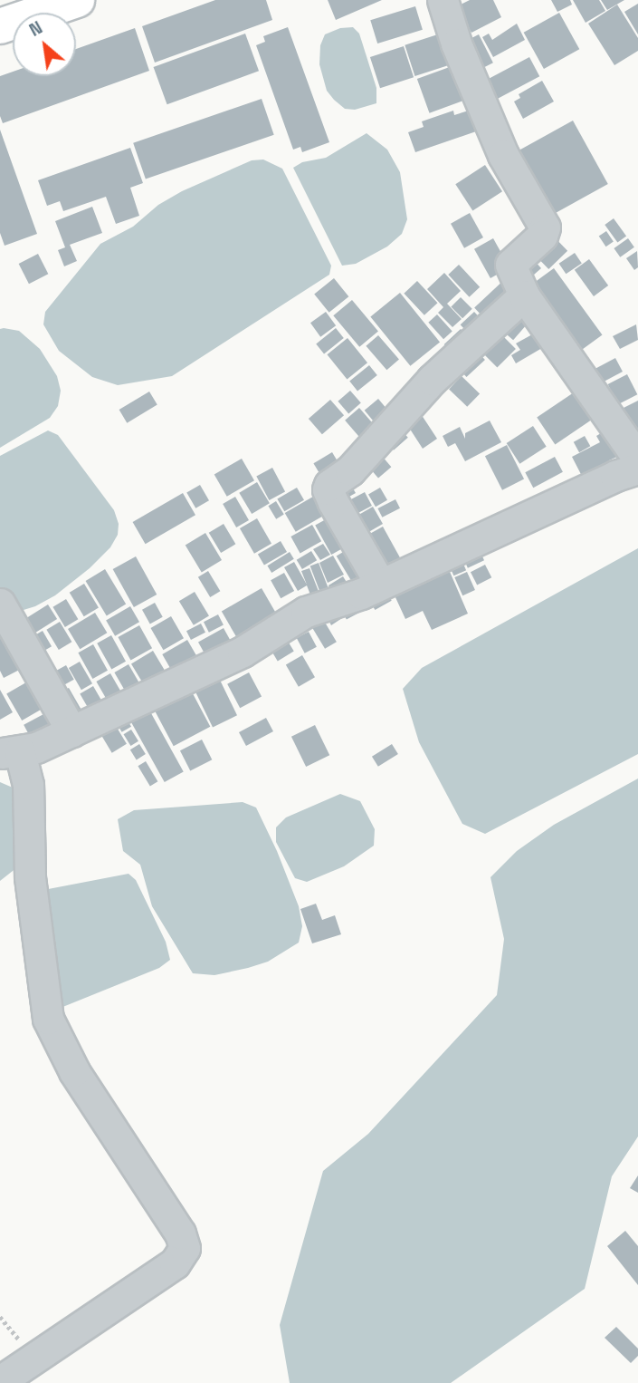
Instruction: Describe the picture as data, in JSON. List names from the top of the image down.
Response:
{
  "north": "top left"
}
